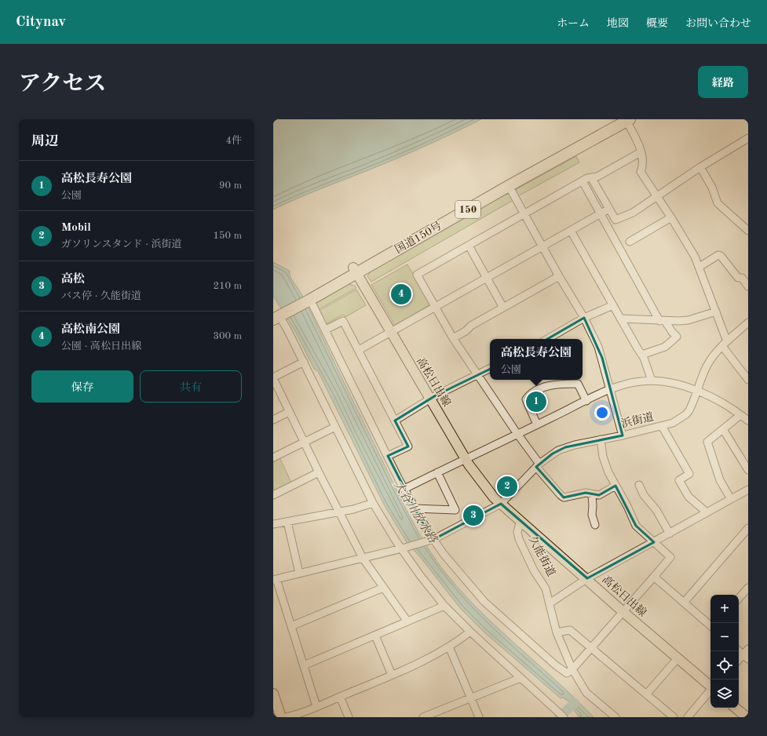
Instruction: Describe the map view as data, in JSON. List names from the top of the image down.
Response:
{
  "streets": {
    "highway": ["150", "国道150号"],
    "main road": ["高松日出線"],
    "street": ["浜街道", "久能街道"]
  },
  "crossings": [
    ["国道150号", "高松日出線"],
    ["高松日出線", "浜街道"],
    ["高松日出線", "久能街道"]
  ],
  "water": ["大谷川放水路"],
  "page": {
    "header": "Citynav",
    "nav": [
      "ホーム",
      "地図",
      "概要",
      "お問い合わせ"
    ],
    "title": "アクセス",
    "buttons": [
      "経路",
      ["保存", "共有"]
    ],
    "heading": ["周辺", "4件"],
    "list": [
      {
        "mark": "1",
        "name": "高松長寿公園",
        "note": "公園",
        "value": "90 m"
      },
      {
        "mark": "2",
        "name": "Mobil",
        "note": "ガソリンスタンド · 浜街道",
        "value": "150 m"
      },
      {
        "mark": "3",
        "name": "高松",
        "note": "バス停 · 久能街道",
        "value": "210 m"
      },
      {
        "mark": "4",
        "name": "高松南公園",
        "note": "公園 · 高松日出線",
        "value": "300 m"
      }
    ],
    "pins": [
      "4",
      "1",
      "2",
      "3"
    ],
    "popup": ["高松長寿公園", "公園"],
    "map_buttons": ["+", "−"]
  }
}
